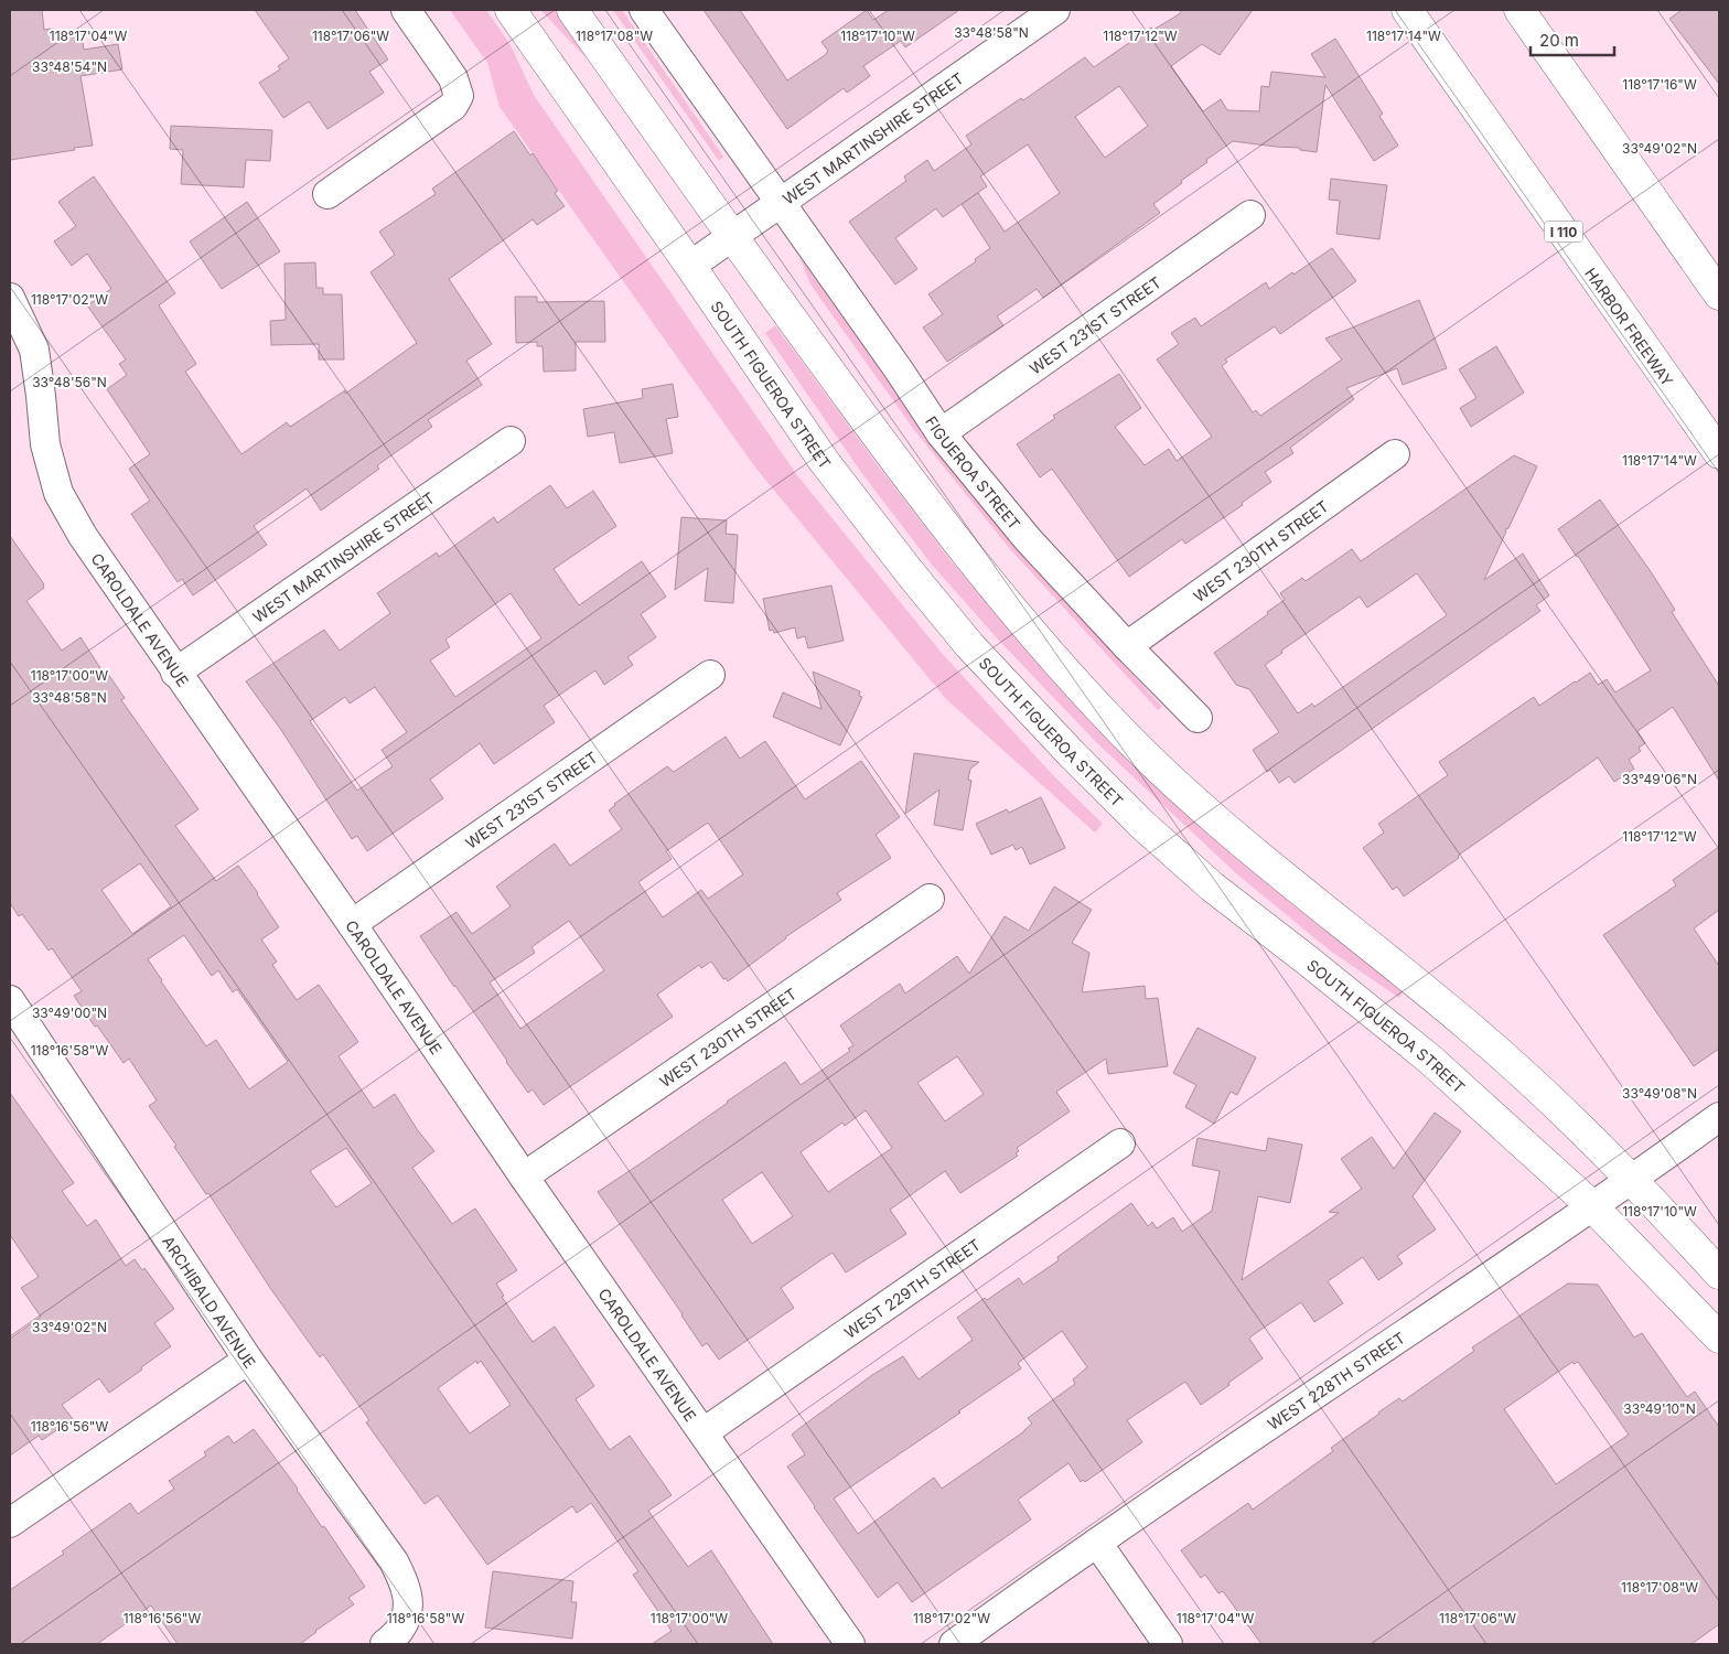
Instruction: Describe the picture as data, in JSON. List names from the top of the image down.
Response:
{
  "streets": {
    "main road": ["I 110", "HARBOR FREEWAY", "SOUTH FIGUEROA STREET"],
    "street": [
      "WEST MARTINSHIRE STREET",
      "WEST 231ST STREET",
      "FIGUEROA STREET",
      "WEST 230TH STREET",
      "CAROLDALE AVENUE",
      "WEST 229TH STREET",
      "ARCHIBALD AVENUE",
      "WEST 228TH STREET"
    ]
  },
  "crossings": [
    ["WEST MARTINSHIRE STREET", "SOUTH FIGUEROA STREET"],
    ["WEST MARTINSHIRE STREET", "FIGUEROA STREET"],
    ["WEST MARTINSHIRE STREET", "CAROLDALE AVENUE"],
    ["WEST 231ST STREET", "FIGUEROA STREET"],
    ["WEST 231ST STREET", "CAROLDALE AVENUE"],
    ["SOUTH FIGUEROA STREET", "WEST 228TH STREET"],
    ["FIGUEROA STREET", "WEST 230TH STREET"],
    ["WEST 230TH STREET", "CAROLDALE AVENUE"],
    ["CAROLDALE AVENUE", "WEST 229TH STREET"]
  ],
  "scale_bar": "20 m",
  "coordinates": [
    "33°48'58\"N",
    "118°17'04\"W",
    "118°17'06\"W",
    "118°17'08\"W",
    "118°17'10\"W",
    "118°17'12\"W",
    "118°17'14\"W",
    "33°48'54\"N",
    "118°17'16\"W",
    "33°49'02\"N",
    "118°17'02\"W",
    "33°48'56\"N",
    "118°17'00\"W",
    "33°49'06\"N",
    "33°49'00\"N",
    "118°16'58\"W",
    "33°49'08\"N",
    "33°49'10\"N",
    "118°16'56\"W"
  ]
}
